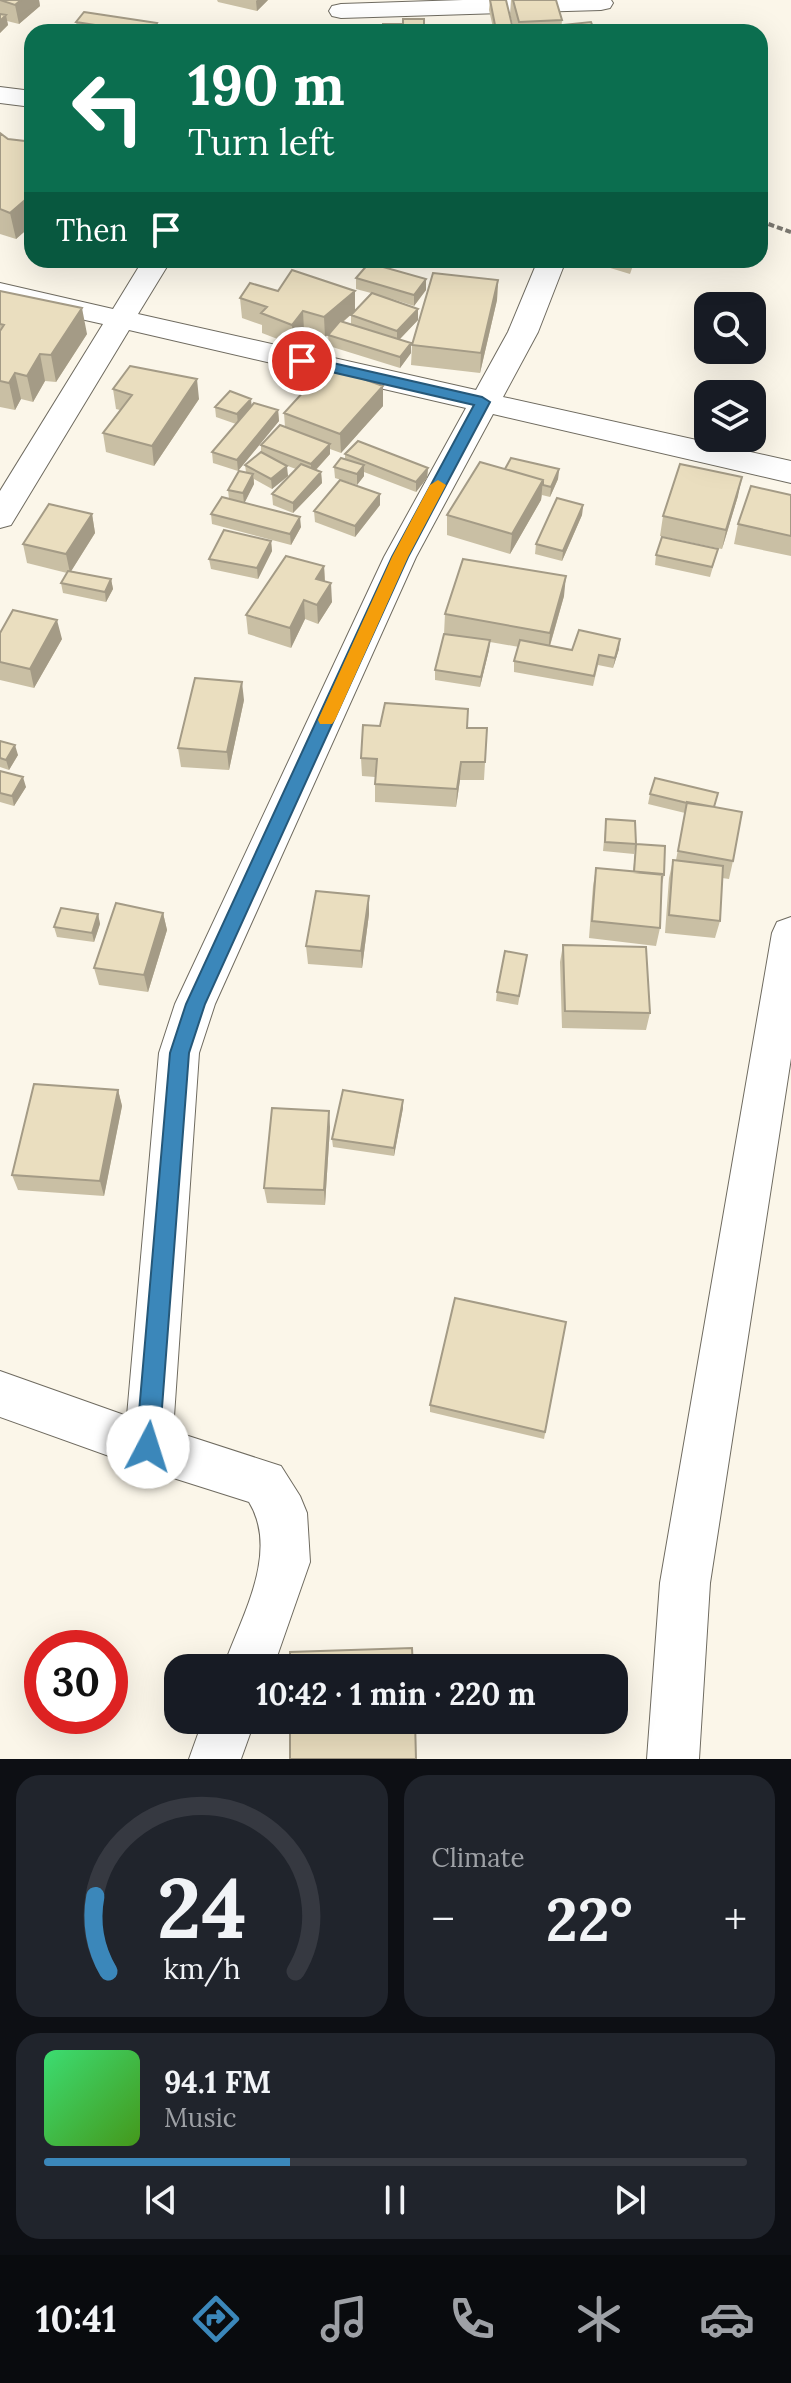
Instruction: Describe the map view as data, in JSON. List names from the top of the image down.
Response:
{
  "page": {
    "turn": ["190 m", "Turn left"],
    "then": "Then",
    "limit": "30",
    "trip": "10:42 · 1 min · 220 m",
    "tile": "Climate",
    "heat": ["−", "22°", "+"],
    "song": ["94.1 FM", "Music"],
    "tabs": "10:41",
    "gauge": ["24", "km/h"]
  }
}
